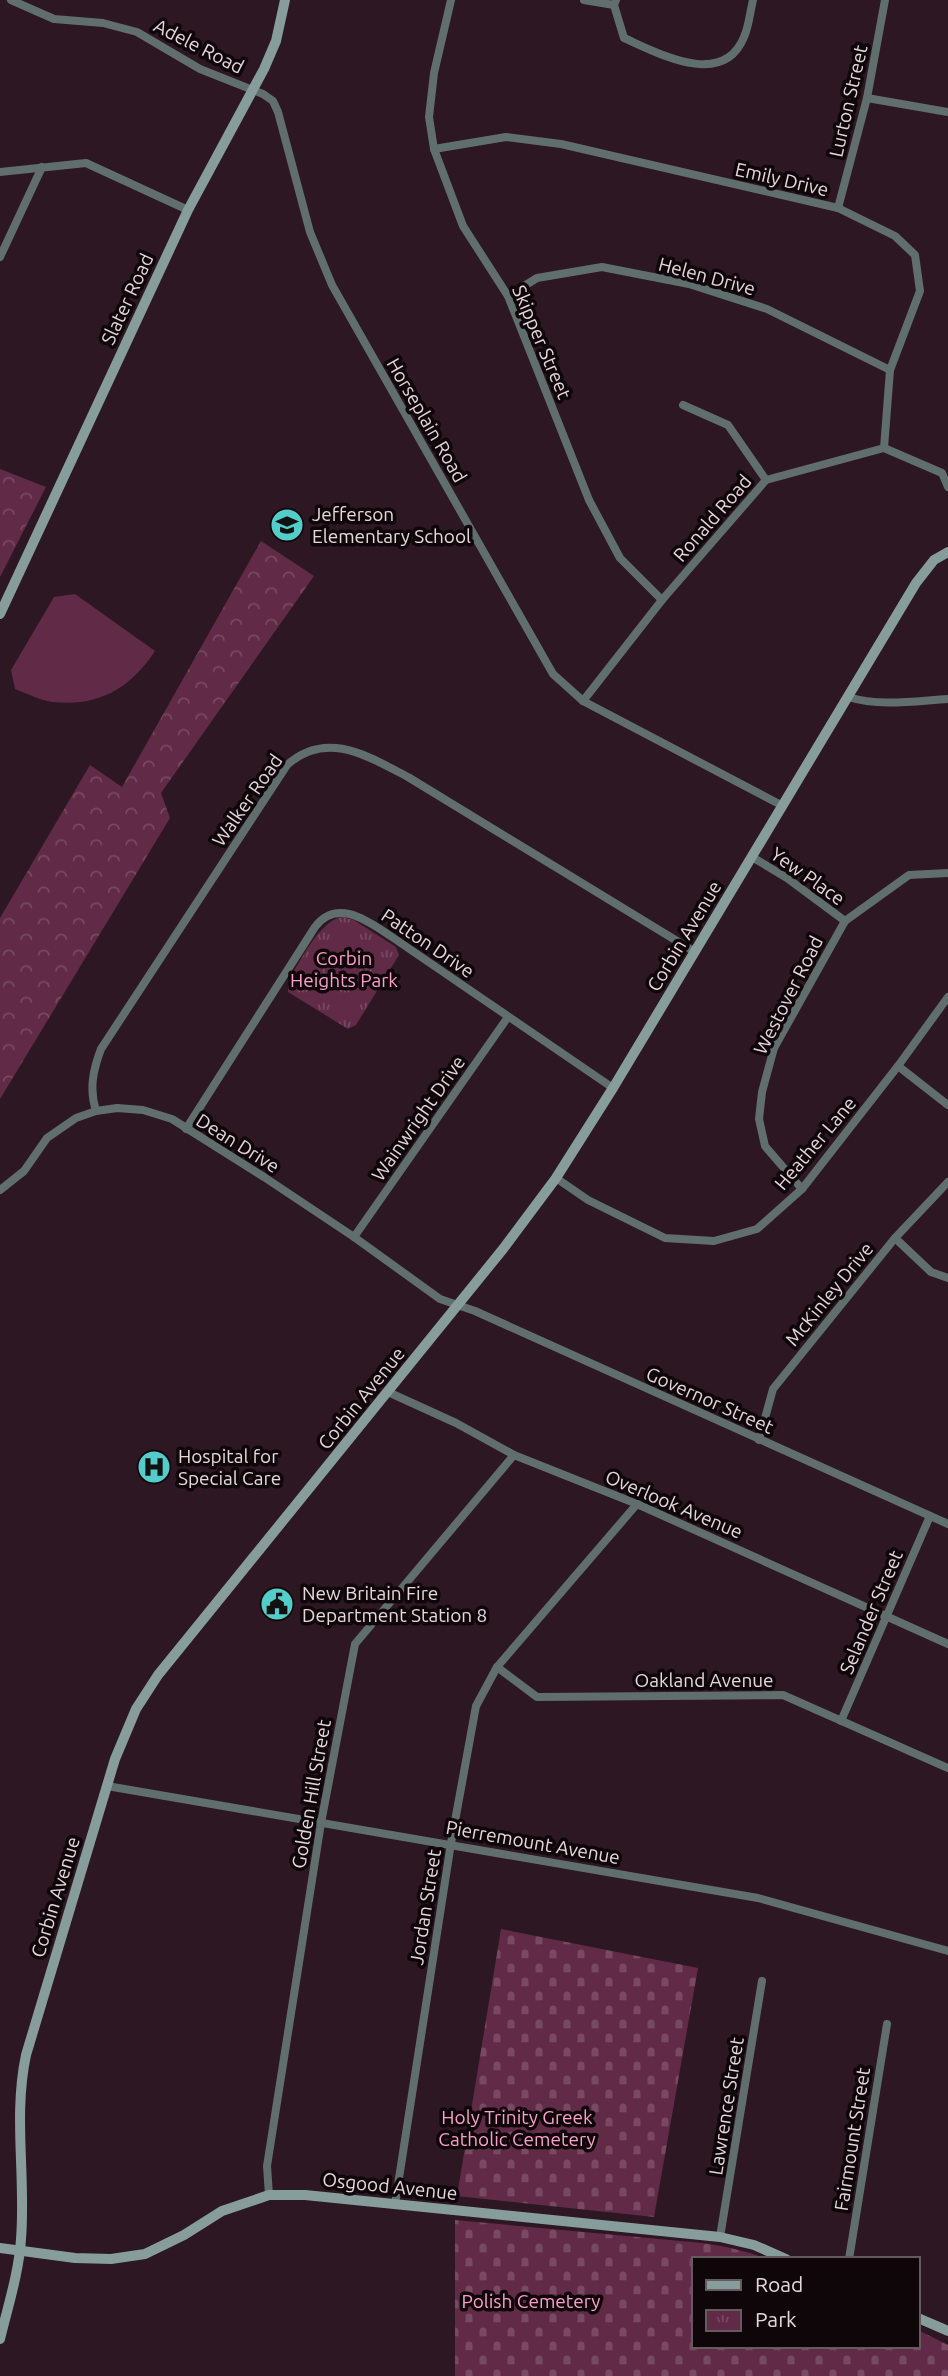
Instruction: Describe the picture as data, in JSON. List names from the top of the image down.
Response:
{
  "streets": {
    "main road": ["Slater Road", "Corbin Avenue", "Osgood Avenue"],
    "street": [
      "Adele Road",
      "Lurton Street",
      "Emily Drive",
      "Helen Drive",
      "Skipper Street",
      "Horseplain Road",
      "Ronald Road",
      "Walker Road",
      "Yew Place",
      "Patton Drive",
      "Westover Road",
      "Wainwright Drive",
      "Dean Drive",
      "Heather Lane",
      "McKinley Drive",
      "Governor Street",
      "Overlook Avenue",
      "Selander Street",
      "Oakland Avenue",
      "Golden Hill Street",
      "Pierremount Avenue",
      "Jordan Street",
      "Lawrence Street",
      "Fairmount Street"
    ]
  },
  "crossings": [
    ["Adele Road", "Slater Road"],
    ["Adele Road", "Horseplain Road"],
    ["Lurton Street", "Emily Drive"],
    ["Emily Drive", "Helen Drive"],
    ["Emily Drive", "Skipper Street"],
    ["Emily Drive", "Ronald Road"],
    ["Helen Drive", "Skipper Street"],
    ["Slater Road", "Horseplain Road"],
    ["Skipper Street", "Ronald Road"],
    ["Horseplain Road", "Ronald Road"],
    ["Horseplain Road", "Corbin Avenue"],
    ["Walker Road", "Corbin Avenue"],
    ["Walker Road", "Dean Drive"],
    ["Yew Place", "Corbin Avenue"],
    ["Yew Place", "Westover Road"],
    ["Corbin Avenue", "Patton Drive"],
    ["Corbin Avenue", "Dean Drive"],
    ["Corbin Avenue", "Heather Lane"],
    ["Corbin Avenue", "Governor Street"],
    ["Corbin Avenue", "Overlook Avenue"],
    ["Corbin Avenue", "Pierremount Avenue"],
    ["Corbin Avenue", "Osgood Avenue"],
    ["Patton Drive", "Wainwright Drive"],
    ["Patton Drive", "Dean Drive"],
    ["Westover Road", "Heather Lane"],
    ["Wainwright Drive", "Dean Drive"],
    ["Dean Drive", "Governor Street"],
    ["McKinley Drive", "Governor Street"],
    ["Governor Street", "Selander Street"],
    ["Overlook Avenue", "Selander Street"],
    ["Overlook Avenue", "Golden Hill Street"],
    ["Overlook Avenue", "Jordan Street"],
    ["Selander Street", "Oakland Avenue"],
    ["Oakland Avenue", "Jordan Street"],
    ["Golden Hill Street", "Pierremount Avenue"],
    ["Golden Hill Street", "Osgood Avenue"],
    ["Pierremount Avenue", "Jordan Street"],
    ["Jordan Street", "Osgood Avenue"],
    ["Lawrence Street", "Osgood Avenue"]
  ],
  "parks": ["Corbin Heights Park", "Holy Trinity Greek Catholic Cemetery", "Polish Cemetery"],
  "places": {
    "school or university": ["Jefferson Elementary School"],
    "hospital": ["Hospital for Special Care"],
    "public building": ["New Britain Fire Department Station 8"]
  },
  "legend": ["Road", "Park"]
}
